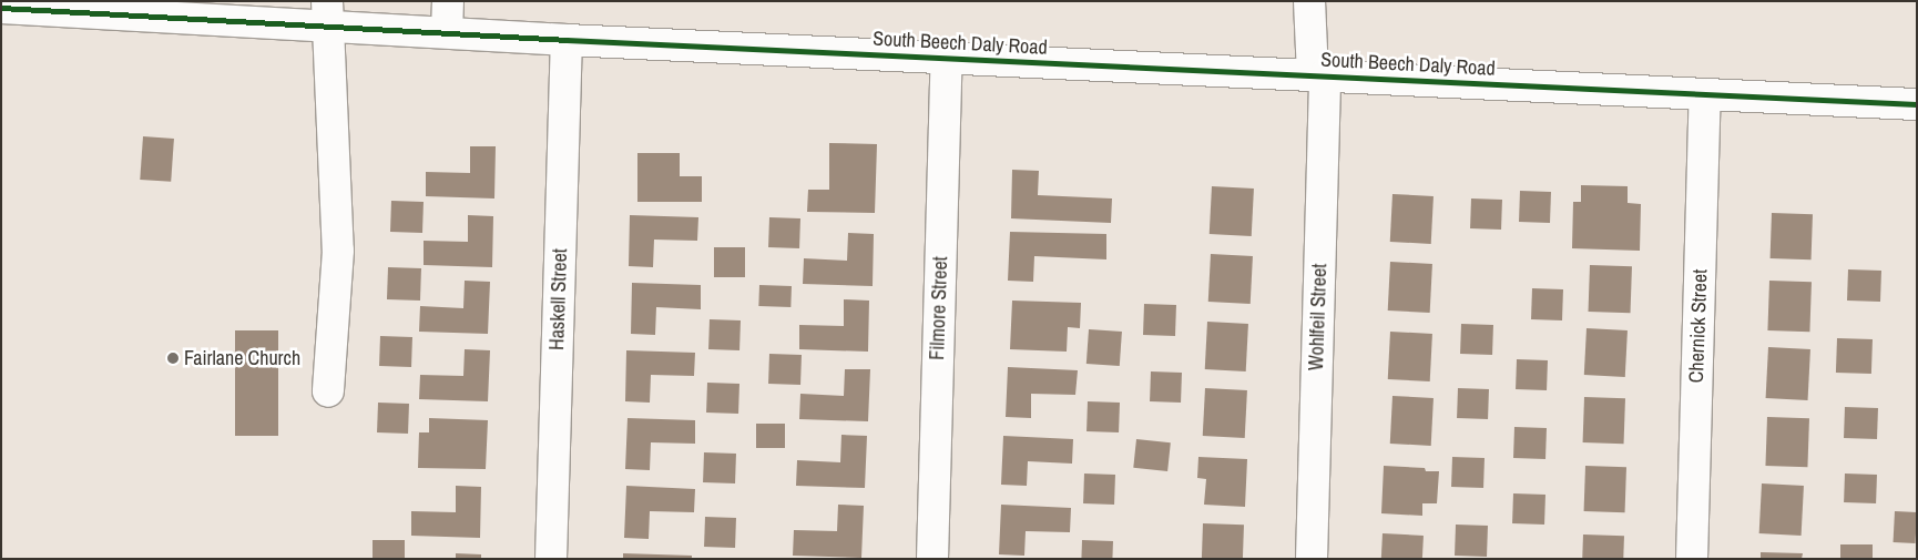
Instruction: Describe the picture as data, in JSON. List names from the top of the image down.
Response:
{
  "streets": {
    "street": [
      "South Beech Daly Road",
      "Haskell Street",
      "Filmore Street",
      "Wohlfeil Street",
      "Chernick Street"
    ]
  },
  "crossings": [
    ["South Beech Daly Road", "Haskell Street"],
    ["South Beech Daly Road", "Filmore Street"],
    ["South Beech Daly Road", "Wohlfeil Street"],
    ["South Beech Daly Road", "Chernick Street"]
  ],
  "places": ["Fairlane Church"]
}
